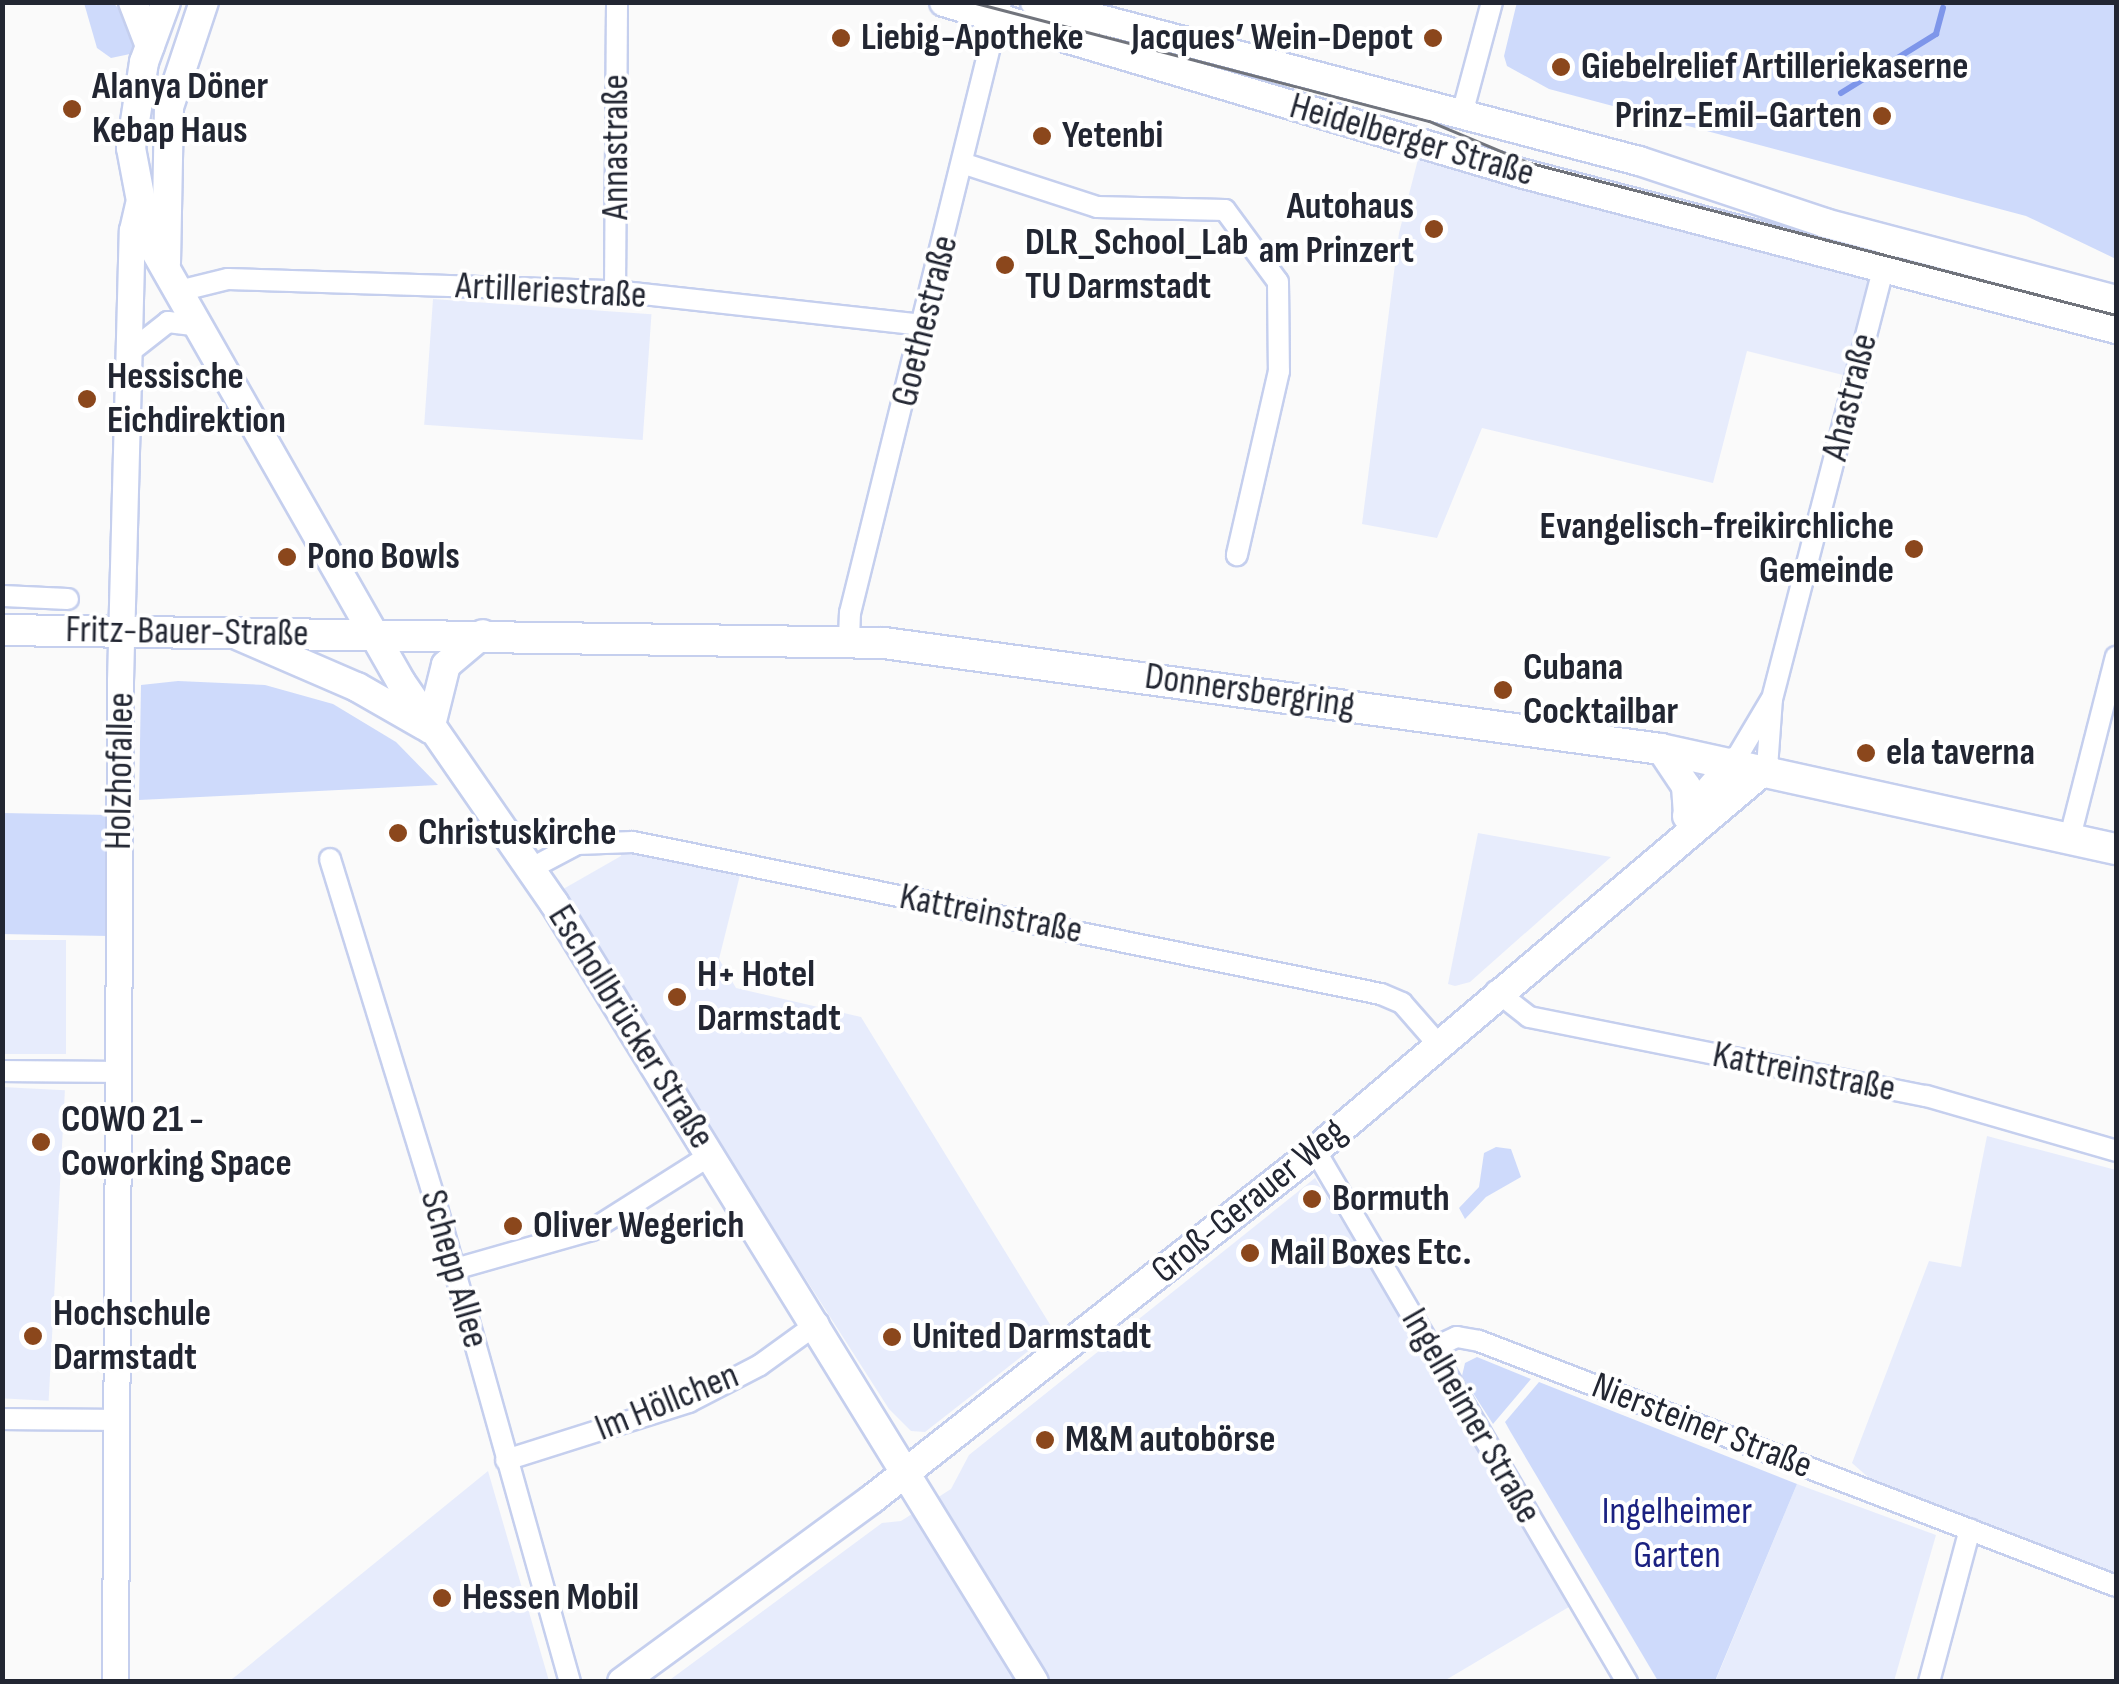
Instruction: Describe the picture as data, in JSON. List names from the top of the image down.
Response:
{
  "streets": {
    "main road": [
      "Heidelberger Straße",
      "Fritz-Bauer-Straße",
      "Donnersbergring",
      "Eschollbrücker Straße",
      "Groß-Gerauer Weg"
    ],
    "street": [
      "Annastraße",
      "Artilleriestraße",
      "Goethestraße",
      "Ahastraße",
      "Holzhofallee",
      "Kattreinstraße",
      "Schepp Allee",
      "Im Höllchen",
      "Ingelheimer Straße",
      "Niersteiner Straße"
    ]
  },
  "crossings": [
    ["Heidelberger Straße", "Goethestraße"],
    ["Heidelberger Straße", "Ahastraße"],
    ["Annastraße", "Artilleriestraße"],
    ["Artilleriestraße", "Goethestraße"],
    ["Artilleriestraße", "Eschollbrücker Straße"],
    ["Goethestraße", "Donnersbergring"],
    ["Ahastraße", "Donnersbergring"],
    ["Ahastraße", "Groß-Gerauer Weg"],
    ["Fritz-Bauer-Straße", "Donnersbergring"],
    ["Fritz-Bauer-Straße", "Holzhofallee"],
    ["Fritz-Bauer-Straße", "Eschollbrücker Straße"],
    ["Donnersbergring", "Eschollbrücker Straße"],
    ["Donnersbergring", "Groß-Gerauer Weg"],
    ["Holzhofallee", "Eschollbrücker Straße"],
    ["Kattreinstraße", "Eschollbrücker Straße"],
    ["Kattreinstraße", "Groß-Gerauer Weg"],
    ["Eschollbrücker Straße", "Groß-Gerauer Weg"],
    ["Eschollbrücker Straße", "Im Höllchen"],
    ["Groß-Gerauer Weg", "Ingelheimer Straße"],
    ["Schepp Allee", "Im Höllchen"],
    ["Ingelheimer Straße", "Niersteiner Straße"]
  ],
  "parks": ["Ingelheimer Garten"],
  "places": [
    "Liebig-Apotheke",
    "Jacques’ Wein-Depot",
    "Giebelrelief Artilleriekaserne",
    "Alanya Döner Kebap Haus",
    "Prinz-Emil-Garten",
    "Yetenbi",
    "Autohaus am Prinzert",
    "DLR_School_Lab TU Darmstadt",
    "Hessische Eichdirektion",
    "Evangelisch-freikirchliche Gemeinde",
    "Pono Bowls",
    "Cubana Cocktailbar",
    "ela taverna",
    "Christuskirche",
    "H+ Hotel Darmstadt",
    "COWO 21 - Coworking Space",
    "Bormuth",
    "Oliver Wegerich",
    "Mail Boxes Etc.",
    "Hochschule Darmstadt",
    "United Darmstadt",
    "M&M autobörse",
    "Hessen Mobil"
  ]
}
